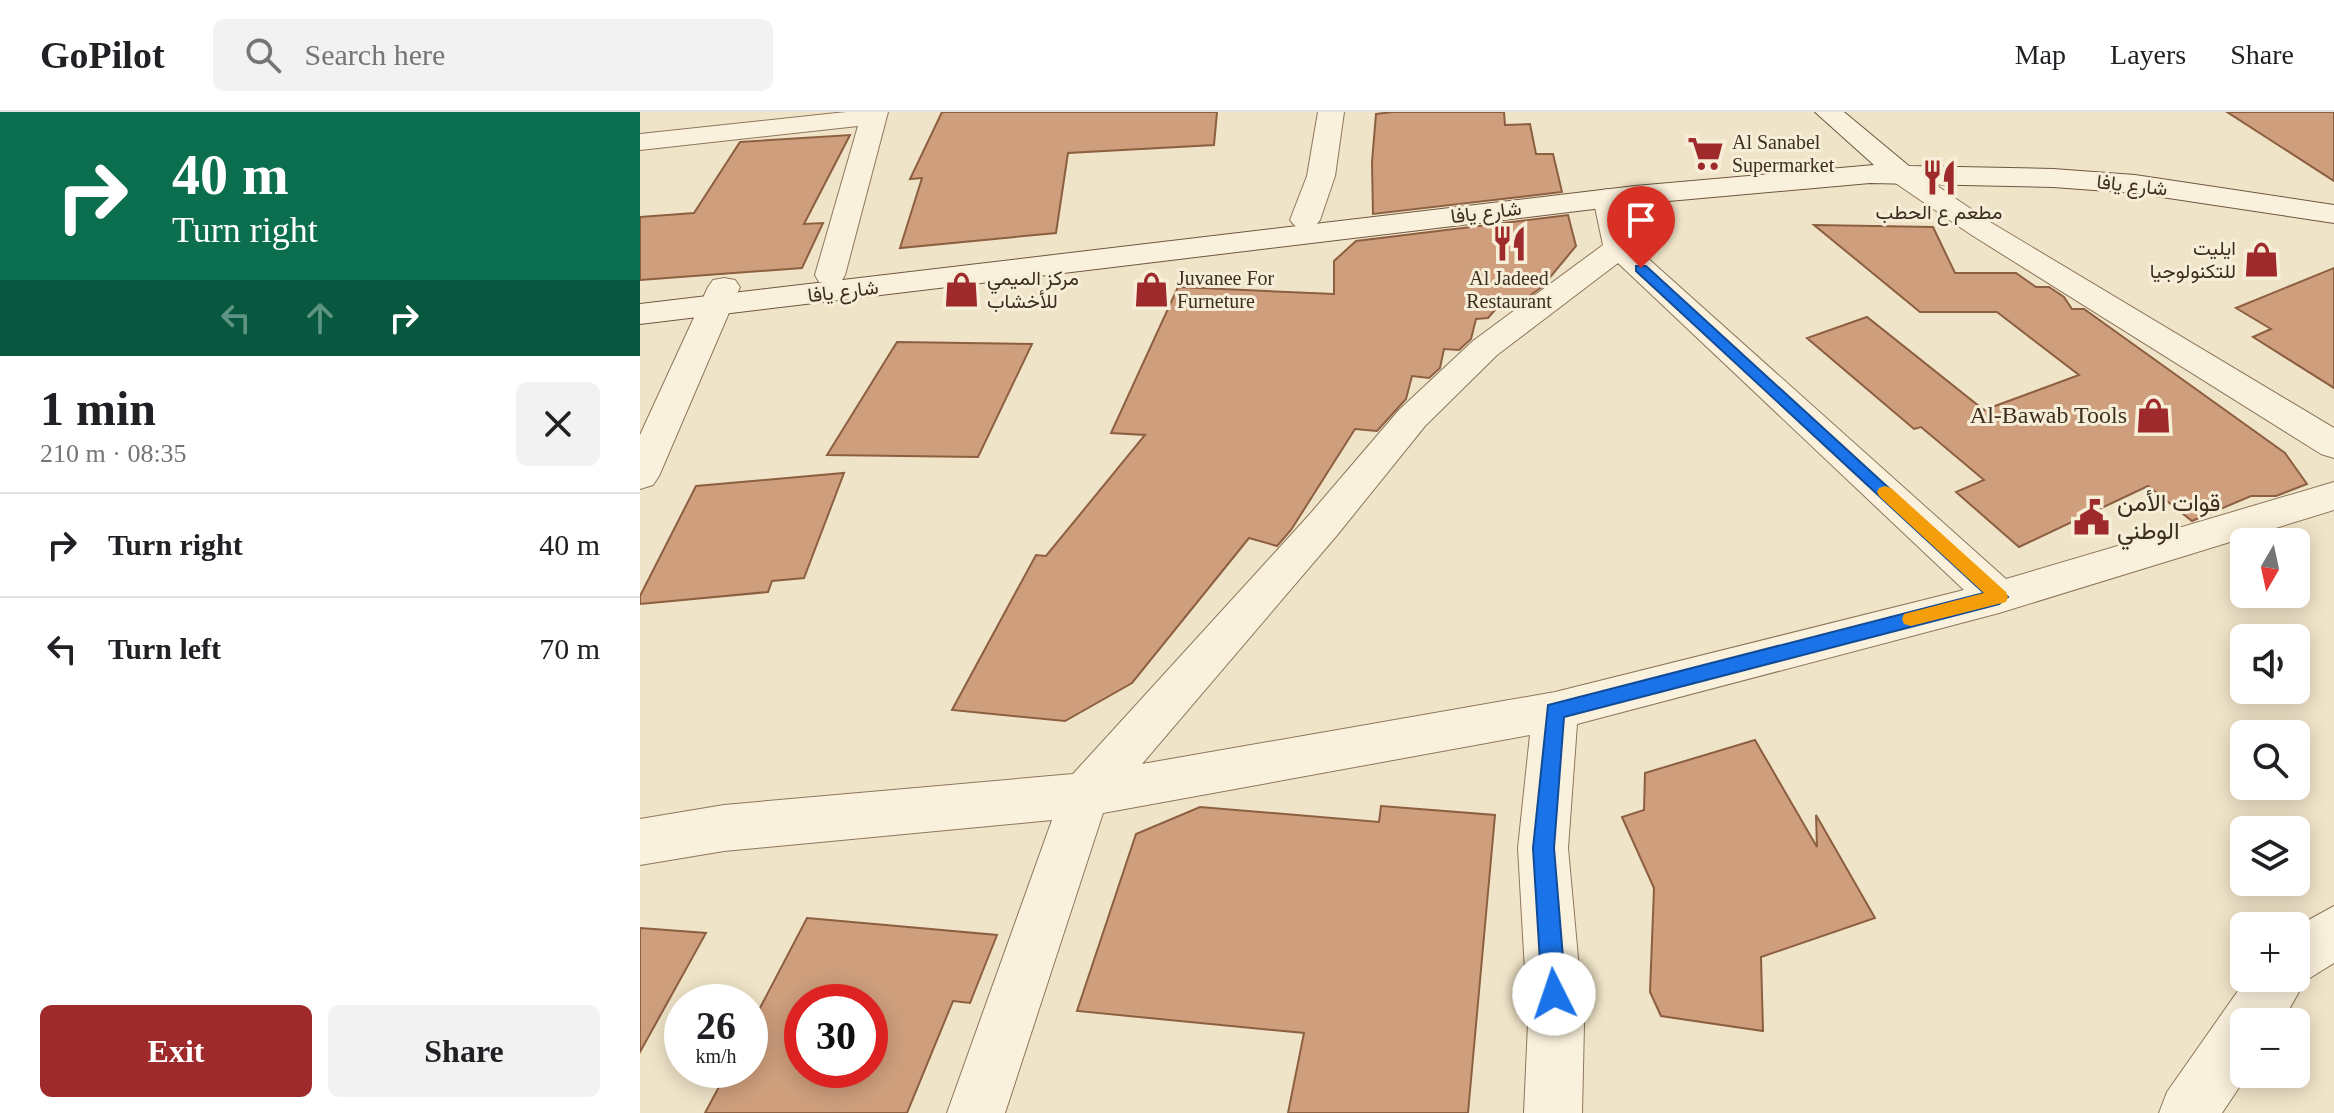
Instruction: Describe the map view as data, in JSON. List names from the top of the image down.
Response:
{
  "streets": {
    "main road": ["شارع يافا"]
  },
  "places": {
    "supermarket": ["Al Sanabel Supermarket"],
    "restaurant": ["مطعم ع الحطب", "Al Jadeed Restaurant"],
    "shop": [
      "ايليت للتكنولوجيا",
      "مركز الميمي للأخشاب",
      "Juvanee For Furneture",
      "Al-Bawab Tools"
    ],
    "public building": ["قوات الأمن الوطني"]
  },
  "north": "bottom",
  "page": {
    "header": "GoPilot",
    "search": "Search here",
    "nav": ["Map", "Layers", "Share"],
    "turn": ["40 m", "Turn right"],
    "heading": ["1 min", "210 m · 08:35"],
    "list": [
      {
        "name": "Turn right",
        "value": "40 m"
      },
      {
        "name": "Turn left",
        "value": "70 m"
      }
    ],
    "map_buttons": ["+", "−"],
    "speed": "26 km/h",
    "limit": "30",
    "buttons": ["Exit", "Share"]
  }
}
